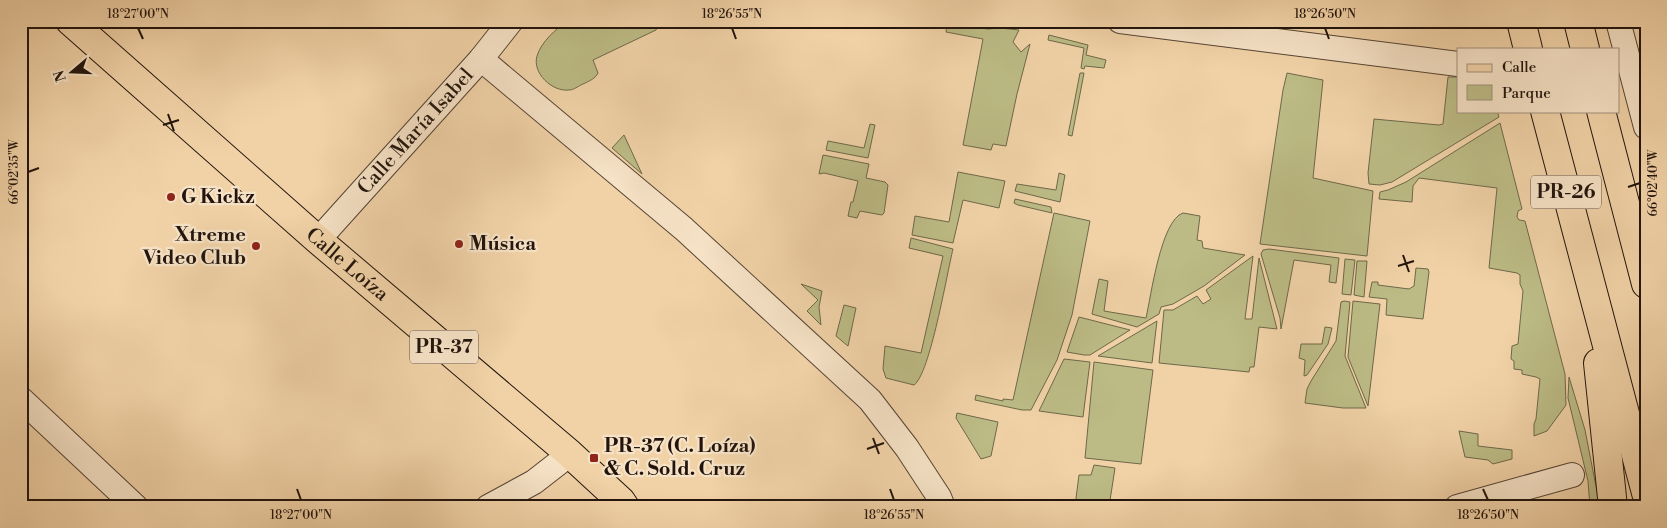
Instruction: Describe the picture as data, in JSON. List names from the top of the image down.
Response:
{
  "streets": {
    "main road": ["PR-26", "Calle Loíza", "PR-37"],
    "street": ["Calle María Isabel"]
  },
  "crossings": [
    ["Calle María Isabel", "Calle Loíza"]
  ],
  "places": {
    "other": ["G Kickz", "Música", "Xtreme Video Club"],
    "transit": ["PR-37 (C. Loíza) & C. Sold. Cruz"]
  },
  "legend": ["Calle", "Parque"],
  "north": "left",
  "coordinates": [
    "18°27'00\"N",
    "18°26'55\"N",
    "18°26'50\"N",
    "66°02'35\"W",
    "66°02'40\"W"
  ]
}
